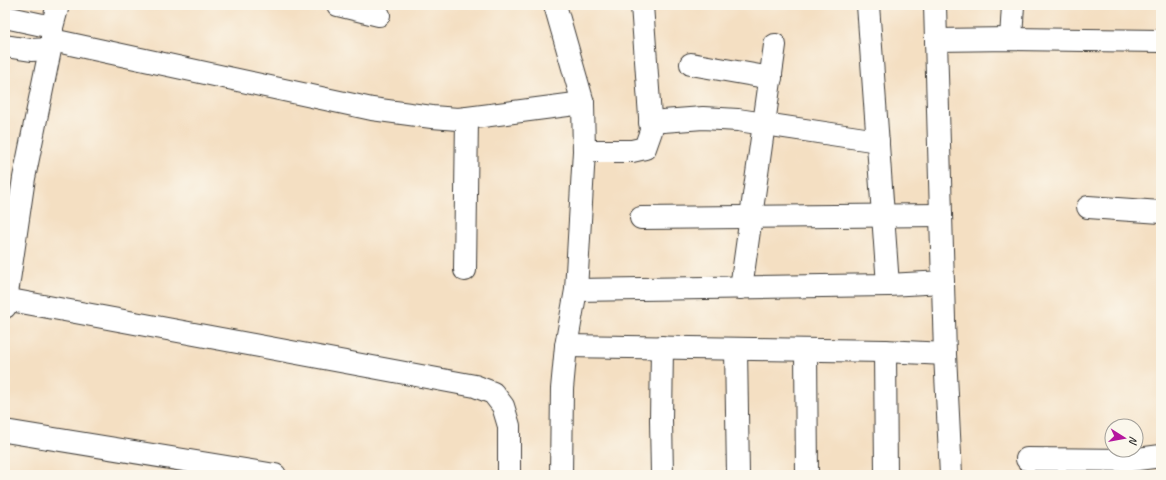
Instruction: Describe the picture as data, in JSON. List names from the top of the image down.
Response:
{
  "north": "right"
}
